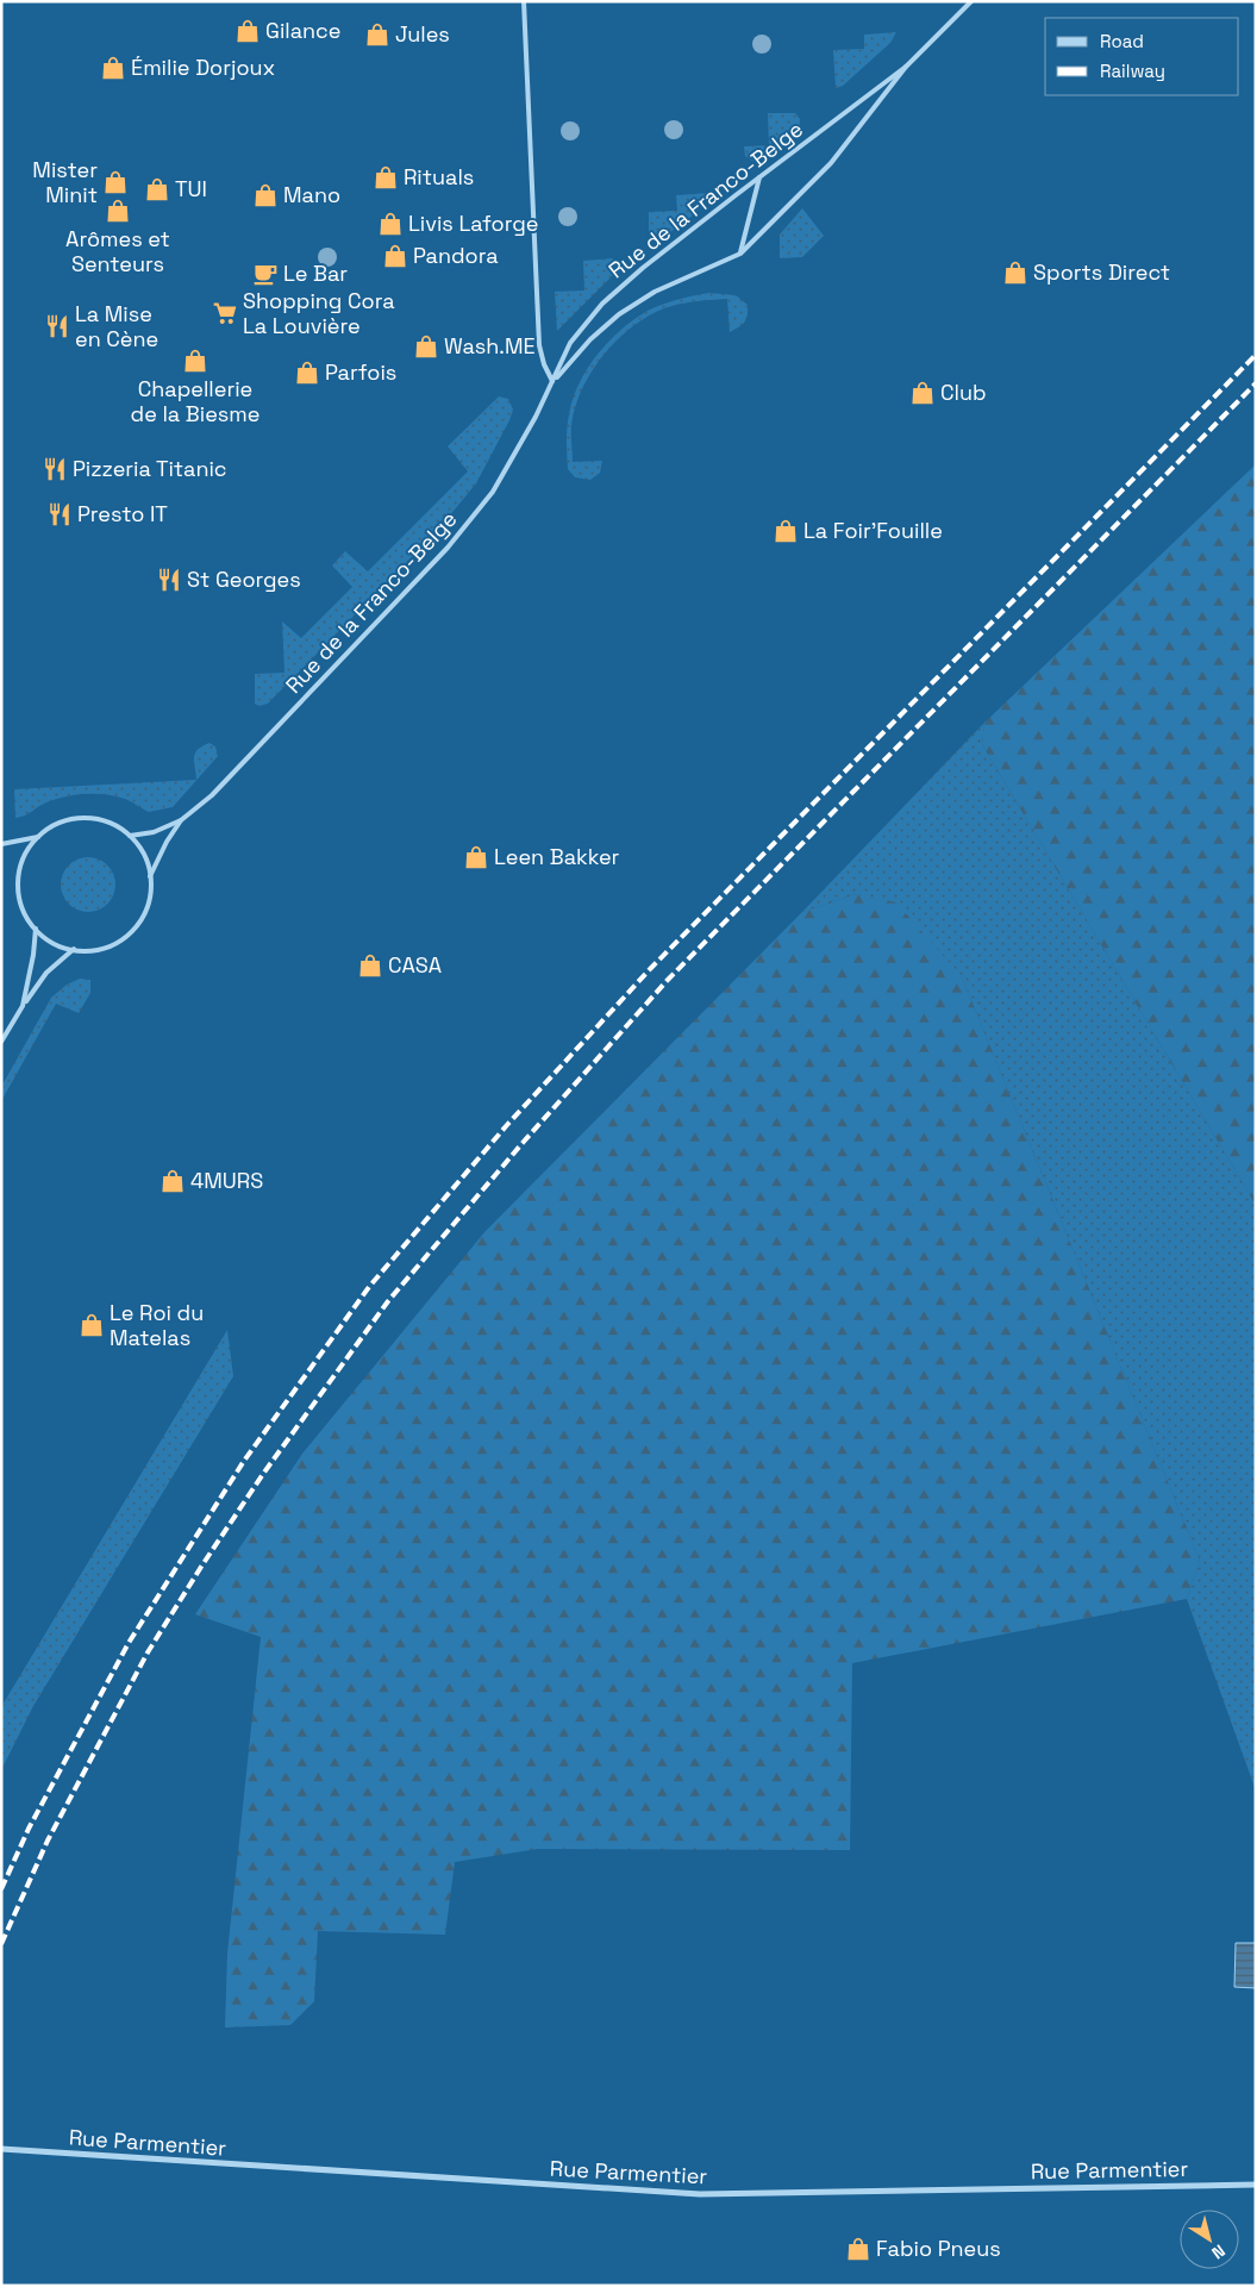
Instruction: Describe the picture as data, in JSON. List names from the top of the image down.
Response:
{
  "streets": {
    "street": ["Rue Parmentier"],
    "lane": ["Rue de la Franco-Belge"]
  },
  "places": {
    "shop": [
      "Gilance",
      "Jules",
      "Émilie Dorjoux",
      "Rituals",
      "Mister Minit",
      "TUI",
      "Mano",
      "Arômes et Senteurs",
      "Livis Laforge",
      "Pandora",
      "Sports Direct",
      "Wash.ME",
      "Chapellerie de la Biesme",
      "Parfois",
      "Club",
      "La Foir'Fouille",
      "Leen Bakker",
      "CASA",
      "4MURS",
      "Le Roi du Matelas",
      "Fabio Pneus"
    ],
    "cafe": ["Le Bar"],
    "supermarket": ["Shopping Cora La Louvière"],
    "restaurant": [
      "La Mise en Cène",
      "Pizzeria Titanic",
      "Presto IT",
      "St Georges"
    ]
  },
  "legend": ["Road", "Railway"],
  "north": "bottom right"
}
